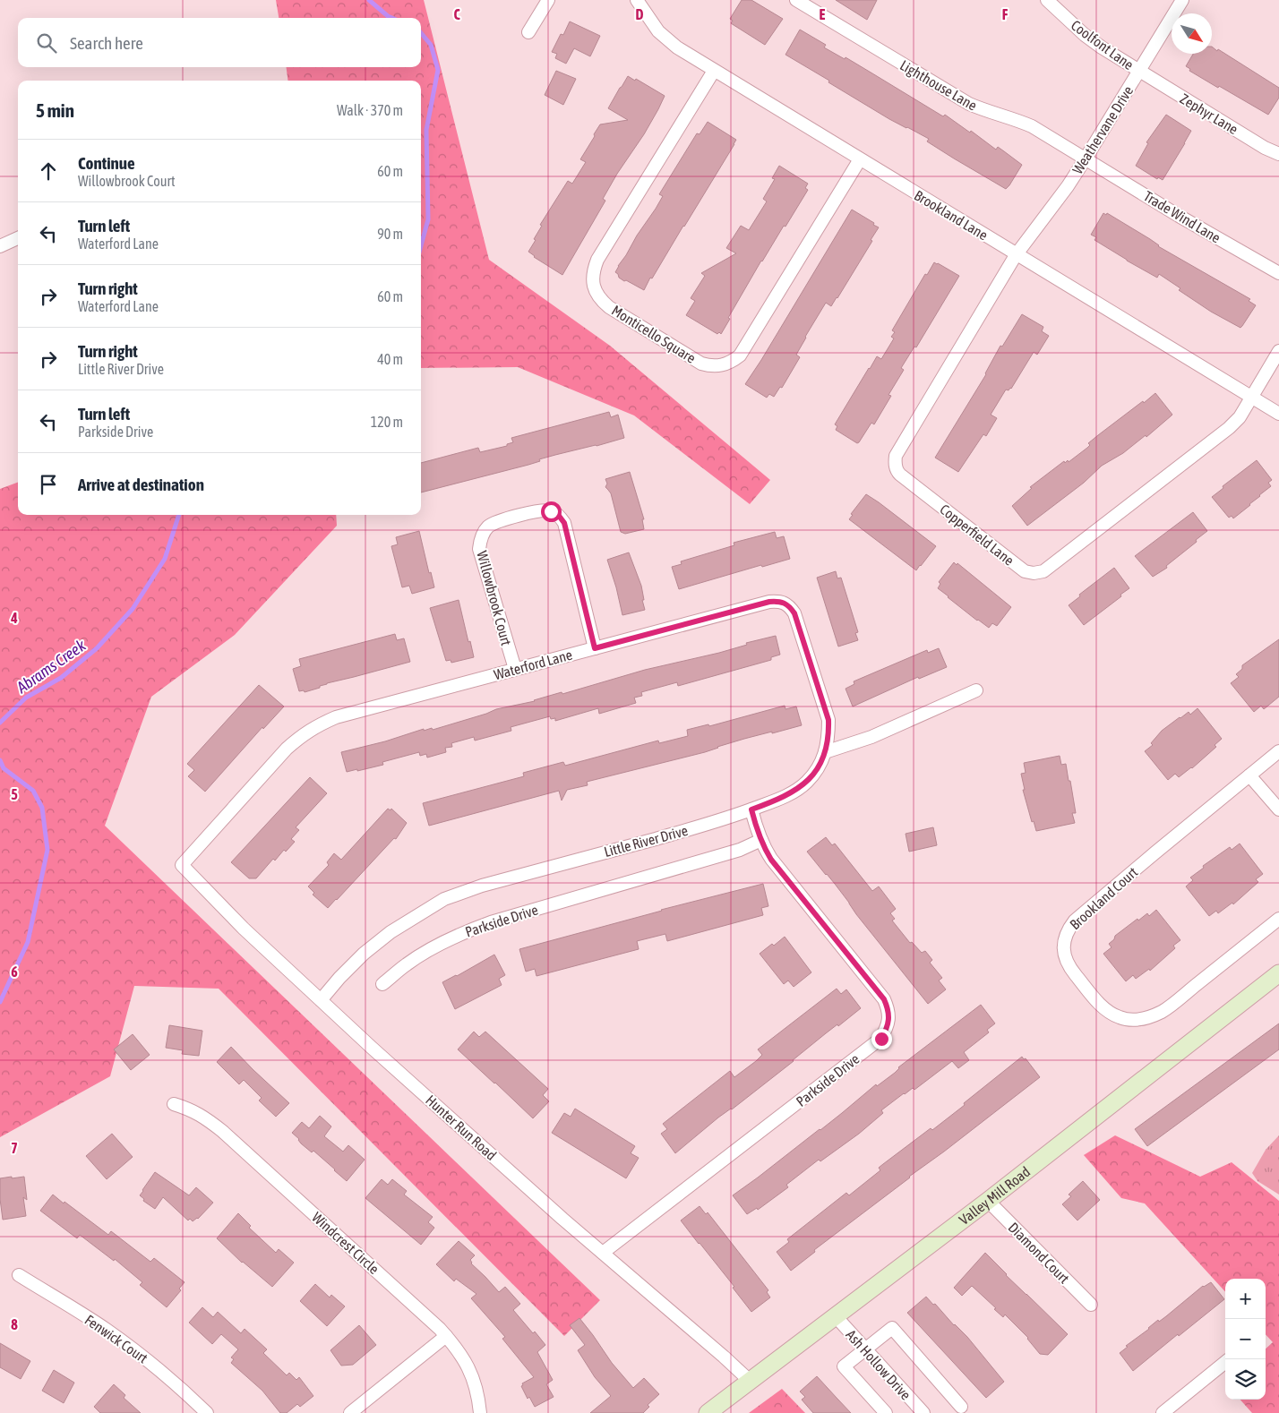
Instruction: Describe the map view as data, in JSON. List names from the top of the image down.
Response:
{
  "streets": {
    "street": [
      "Coolfont Lane",
      "Lighthouse Lane",
      "Zephyr Lane",
      "Weathervane Drive",
      "Brookland Lane",
      "Trade Wind Lane",
      "Monticello Square",
      "Copperfield Lane",
      "Willowbrook Court",
      "Waterford Lane",
      "Little River Drive",
      "Brookland Court",
      "Parkside Drive",
      "Hunter Run Road",
      "Valley Mill Road",
      "Windcrest Circle",
      "Diamond Court",
      "Fenwick Court",
      "Ash Hollow Drive"
    ]
  },
  "crossings": [
    ["Coolfont Lane", "Zephyr Lane"],
    ["Coolfont Lane", "Weathervane Drive"],
    ["Lighthouse Lane", "Weathervane Drive"],
    ["Lighthouse Lane", "Trade Wind Lane"],
    ["Zephyr Lane", "Weathervane Drive"],
    ["Weathervane Drive", "Brookland Lane"],
    ["Weathervane Drive", "Trade Wind Lane"],
    ["Weathervane Drive", "Copperfield Lane"],
    ["Brookland Lane", "Monticello Square"],
    ["Brookland Lane", "Copperfield Lane"],
    ["Willowbrook Court", "Waterford Lane"],
    ["Waterford Lane", "Little River Drive"],
    ["Waterford Lane", "Hunter Run Road"],
    ["Little River Drive", "Parkside Drive"],
    ["Little River Drive", "Hunter Run Road"],
    ["Parkside Drive", "Hunter Run Road"],
    ["Hunter Run Road", "Valley Mill Road"],
    ["Valley Mill Road", "Diamond Court"],
    ["Valley Mill Road", "Ash Hollow Drive"]
  ],
  "water": ["Abrams Creek"],
  "north": "bottom right",
  "page": {
    "search": "Search here",
    "heading": ["5 min", "Walk · 370 m"],
    "list": [
      ["Continue", "Willowbrook Court", "60 m"],
      ["Turn left", "Waterford Lane", "90 m"],
      ["Turn right", "Waterford Lane", "60 m"],
      ["Turn right", "Little River Drive", "40 m"],
      ["Turn left", "Parkside Drive", "120 m"],
      "Arrive at destination"
    ],
    "map_buttons": ["+", "−"]
  },
  "grid": {
    "columns": [
      "C",
      "D",
      "E",
      "F"
    ],
    "rows": [
      "4",
      "5",
      "6",
      "7",
      "8"
    ]
  }
}
